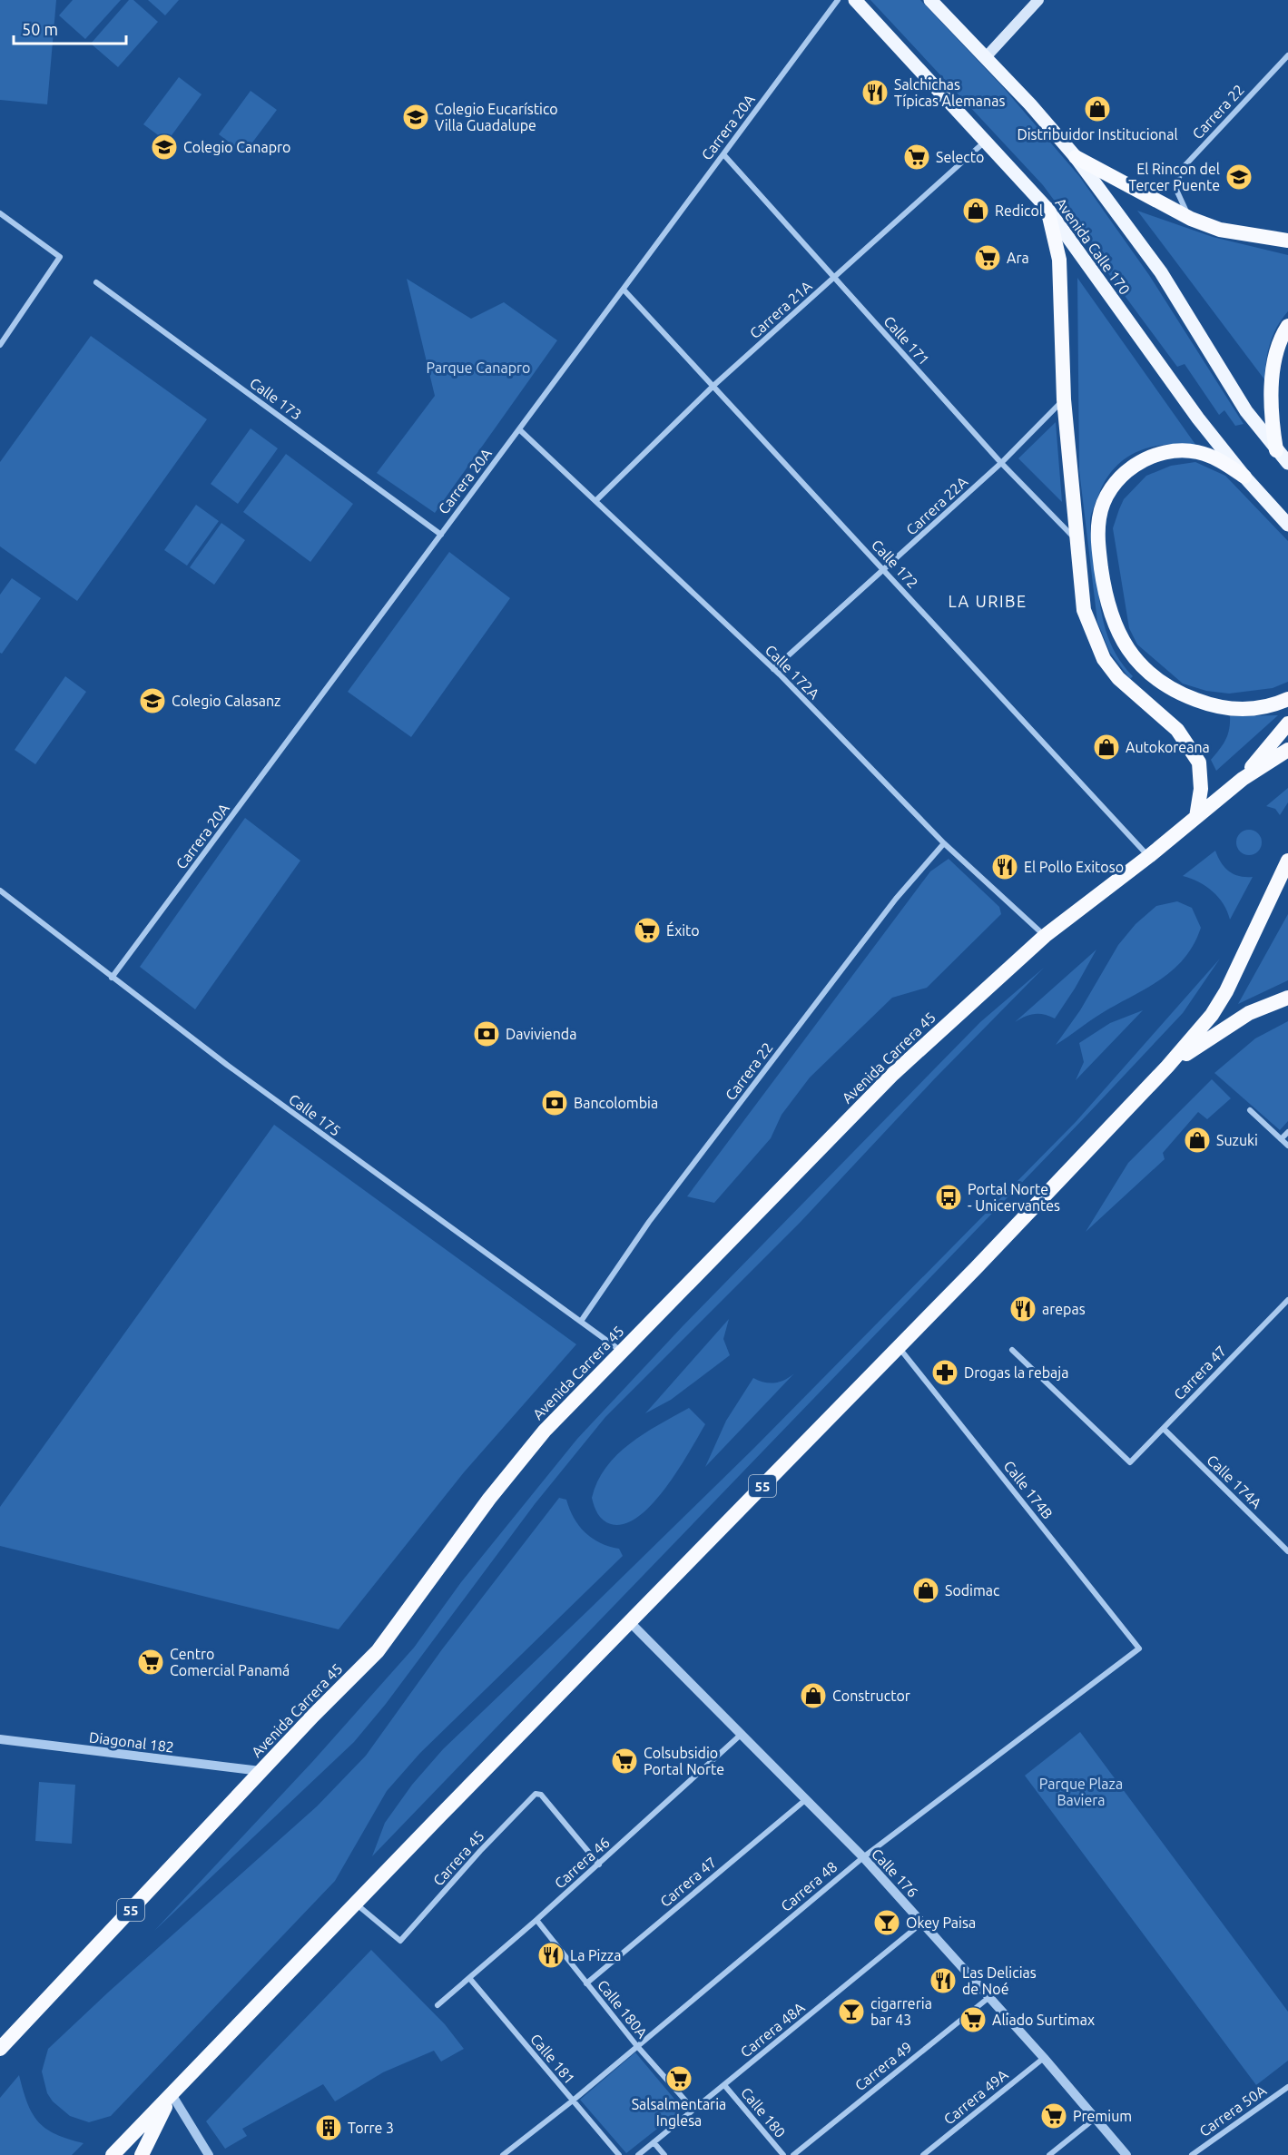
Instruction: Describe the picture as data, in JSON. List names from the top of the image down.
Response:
{
  "streets": {
    "highway": ["Avenida Carrera 45", "55"],
    "main road": ["Avenida Calle 170"],
    "street": [
      "Carrera 22",
      "Carrera 20A",
      "Carrera 21A",
      "Calle 171",
      "Calle 173",
      "Carrera 22A",
      "Calle 172",
      "Calle 172A",
      "Calle 175",
      "Carrera 47",
      "Calle 174A",
      "Calle 174B",
      "Diagonal 182",
      "Carrera 45",
      "Carrera 46",
      "Calle 176",
      "Carrera 48",
      "Calle 180A",
      "Carrera 48A",
      "Calle 181",
      "Carrera 49",
      "Carrera 49A",
      "Carrera 50A",
      "Calle 180"
    ]
  },
  "crossings": [
    ["Carrera 22", "Calle 172A"],
    ["Carrera 22", "Calle 175"],
    ["Carrera 20A", "Calle 171"],
    ["Carrera 20A", "Calle 173"],
    ["Carrera 20A", "Calle 172"],
    ["Carrera 20A", "Calle 172A"],
    ["Carrera 20A", "Calle 175"],
    ["Avenida Calle 170", "Carrera 21A"],
    ["Carrera 21A", "Calle 171"],
    ["Carrera 21A", "Calle 172"],
    ["Carrera 21A", "Calle 172A"],
    ["Calle 171", "Carrera 22A"],
    ["Carrera 22A", "Calle 172"],
    ["Carrera 22A", "Calle 172A"],
    ["Calle 172", "Avenida Carrera 45"],
    ["Calle 172A", "Avenida Carrera 45"],
    ["Avenida Carrera 45", "Calle 175"],
    ["Avenida Carrera 45", "Diagonal 182"],
    ["Carrera 47", "Calle 174A"],
    ["Carrera 47", "Calle 176"],
    ["Carrera 47", "Calle 180A"],
    ["55", "Calle 174B"],
    ["55", "Carrera 45"],
    ["55", "Calle 176"],
    ["Calle 174B", "Carrera 48"],
    ["Carrera 45", "Carrera 46"],
    ["Carrera 46", "Calle 176"],
    ["Carrera 46", "Calle 180A"],
    ["Carrera 46", "Calle 181"],
    ["Calle 176", "Carrera 48"],
    ["Calle 176", "Carrera 48A"],
    ["Calle 176", "Carrera 49"],
    ["Calle 176", "Carrera 49A"],
    ["Carrera 48", "Calle 180A"],
    ["Carrera 48", "Calle 181"],
    ["Calle 180A", "Carrera 48A"],
    ["Carrera 48A", "Calle 180"]
  ],
  "districts": ["LA URIBE"],
  "parks": ["Parque Canapro", "Parque Plaza Baviera"],
  "places": {
    "restaurant": [
      "Salchichas Típicas Alemanas",
      "El Pollo Exitoso",
      "arepas",
      "La Pizza",
      "Las Delicias de Noé"
    ],
    "shop": [
      "Distribuidor Institucional",
      "Redicol",
      "Autokoreana",
      "Suzuki",
      "Sodimac",
      "Constructor"
    ],
    "school or university": [
      "Colegio Eucarístico Villa Guadalupe",
      "Colegio Canapro",
      "El Rincon del Tercer Puente",
      "Colegio Calasanz"
    ],
    "supermarket": [
      "Selecto",
      "Ara",
      "Éxito",
      "Centro Comercial Panamá",
      "Colsubsidio Portal Norte",
      "Aliado Surtimax",
      "Salsalmentaria Inglesa",
      "Premium"
    ],
    "bank": ["Davivienda", "Bancolombia"],
    "bus stop": ["Portal Norte - Unicervantes"],
    "pharmacy": ["Drogas la rebaja"],
    "bar": ["Okey Paisa", "cigarreria bar 43"],
    "building": ["Torre 3"]
  },
  "scale_bar": "50 m"
}
